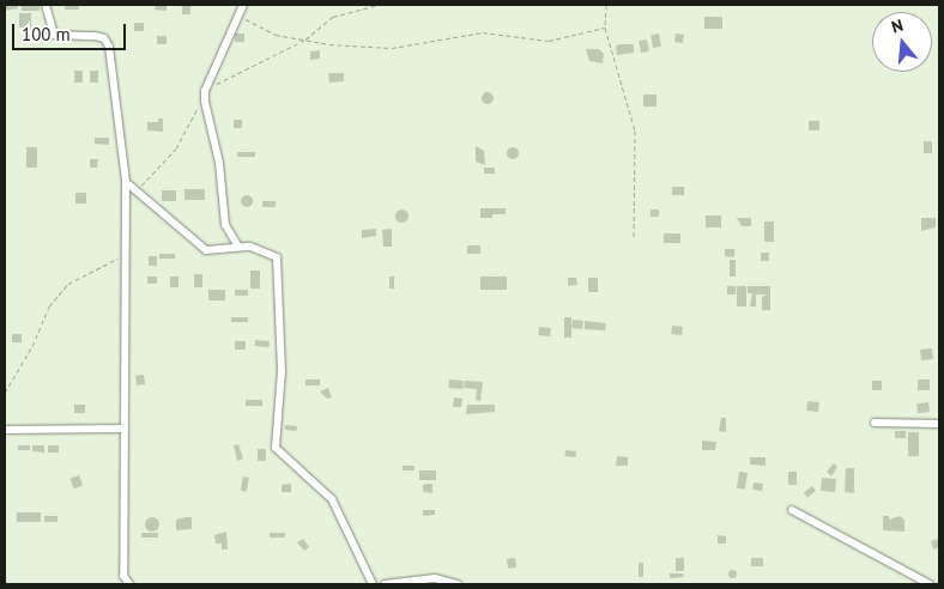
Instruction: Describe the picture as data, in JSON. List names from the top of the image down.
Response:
{
  "scale_bar": "100 m",
  "north": "top"
}
